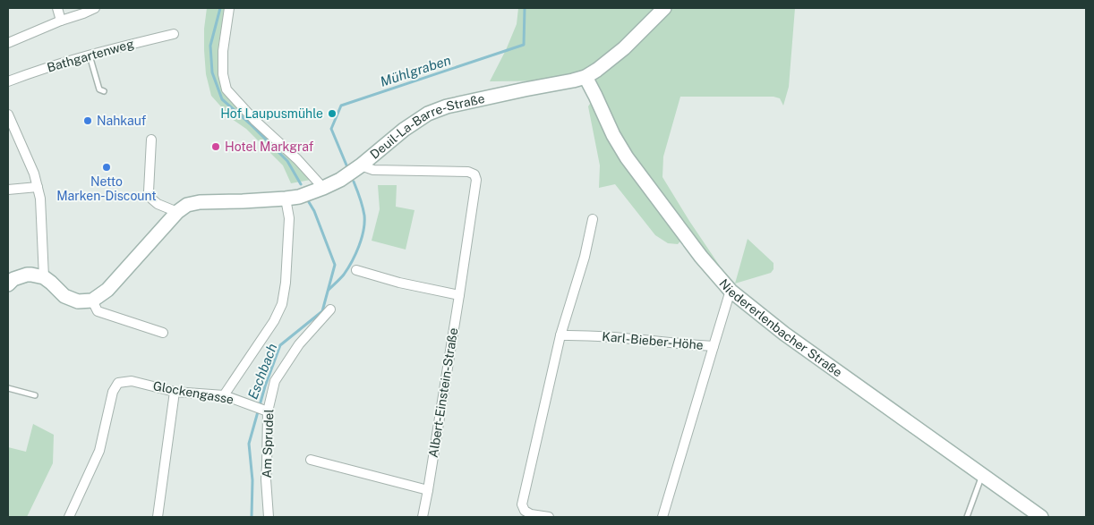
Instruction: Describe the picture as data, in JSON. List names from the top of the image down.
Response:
{
  "streets": {
    "street": [
      "Bathgartenweg",
      "Deuil-La-Barre-Straße",
      "Niedererlenbacher Straße",
      "Karl-Bieber-Höhe",
      "Glockengasse",
      "Albert-Einstein-Straße",
      "Am Sprudel"
    ]
  },
  "crossings": [
    ["Deuil-La-Barre-Straße", "Niedererlenbacher Straße"],
    ["Deuil-La-Barre-Straße", "Albert-Einstein-Straße"],
    ["Niedererlenbacher Straße", "Karl-Bieber-Höhe"],
    ["Glockengasse", "Am Sprudel"]
  ],
  "water": ["Mühlgraben", "Eschbach"],
  "places": [
    "Hof Laupusmühle",
    "Nahkauf",
    "Hotel Markgraf",
    "Netto Marken-Discount"
  ]
}
